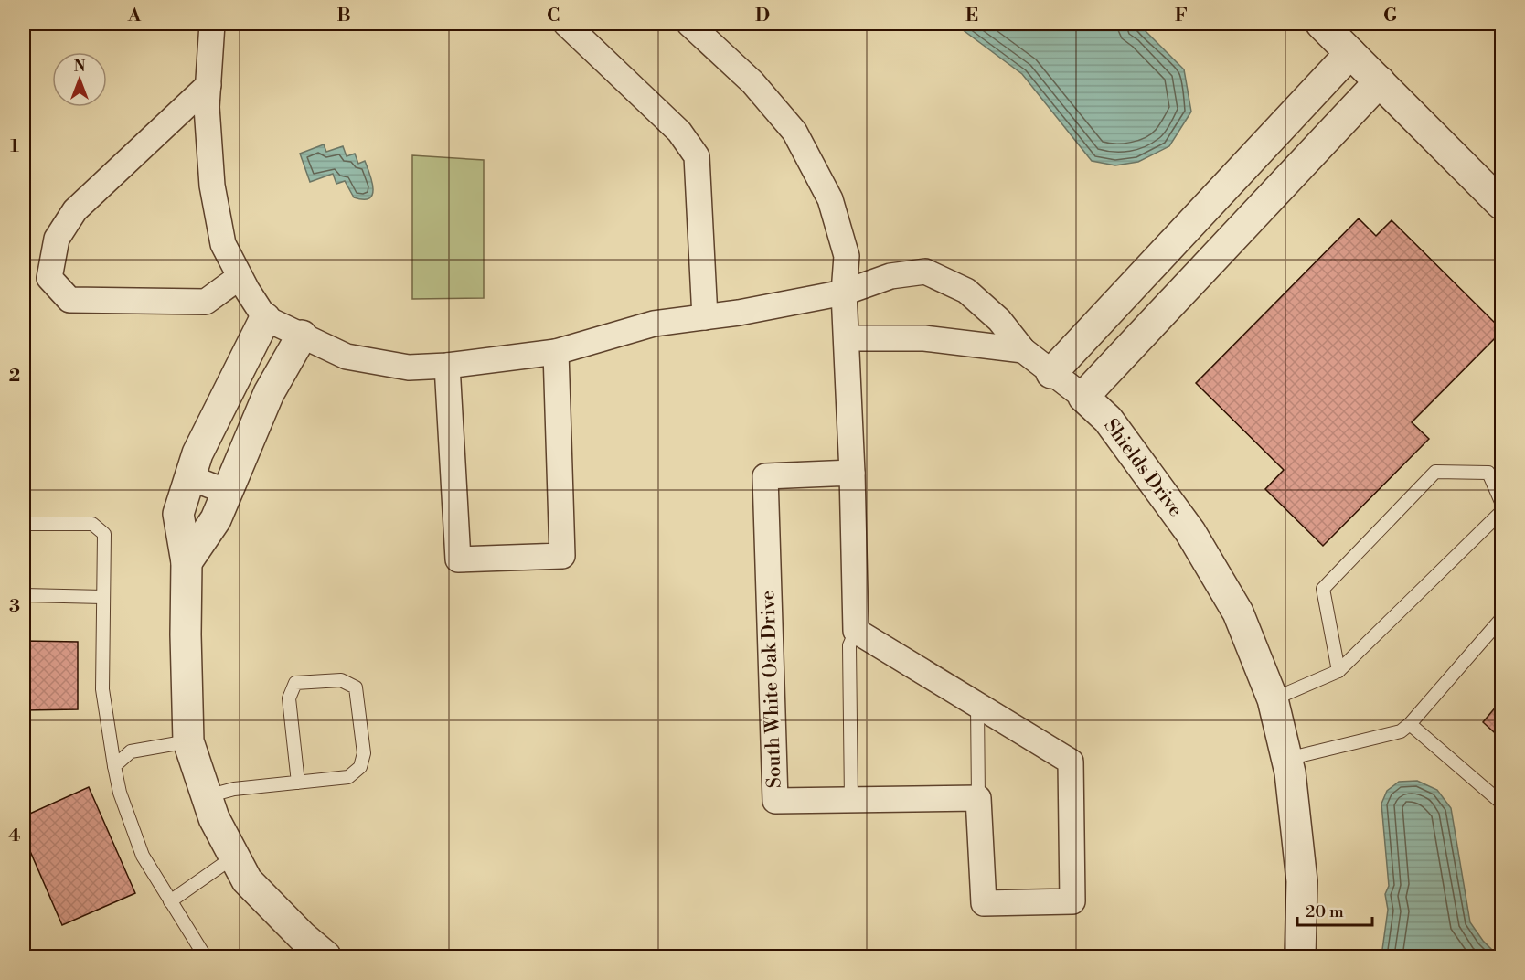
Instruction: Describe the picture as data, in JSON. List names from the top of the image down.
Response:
{
  "streets": {
    "street": ["Shields Drive", "South White Oak Drive"]
  },
  "scale_bar": "20 m",
  "north": "top",
  "grid": {
    "columns": [
      "A",
      "B",
      "C",
      "D",
      "E",
      "F",
      "G"
    ],
    "rows": [
      "1",
      "2",
      "3",
      "4"
    ]
  }
}
